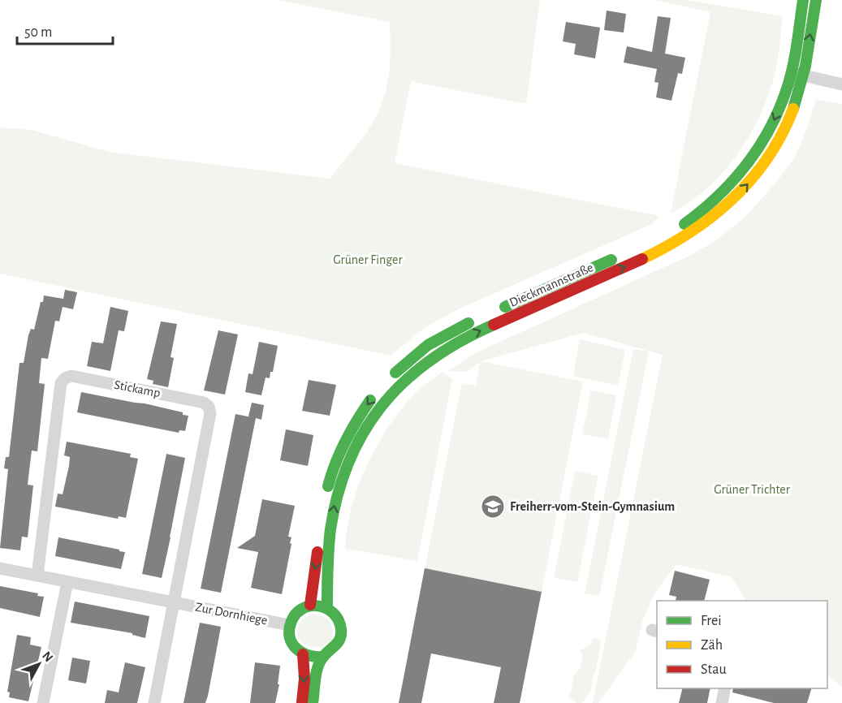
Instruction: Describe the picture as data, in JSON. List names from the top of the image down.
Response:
{
  "streets": {
    "street": ["Dieckmannstraße", "Stickamp", "Zur Dornhiege"]
  },
  "crossings": [
    ["Dieckmannstraße", "Zur Dornhiege"],
    ["Stickamp", "Zur Dornhiege"]
  ],
  "parks": ["Grüner Finger", "Grüner Trichter"],
  "places": {
    "school or university": ["Freiherr-vom-Stein-Gymnasium"]
  },
  "legend": ["Frei", "Zäh", "Stau"],
  "scale_bar": "50 m",
  "north": "top right"
}
